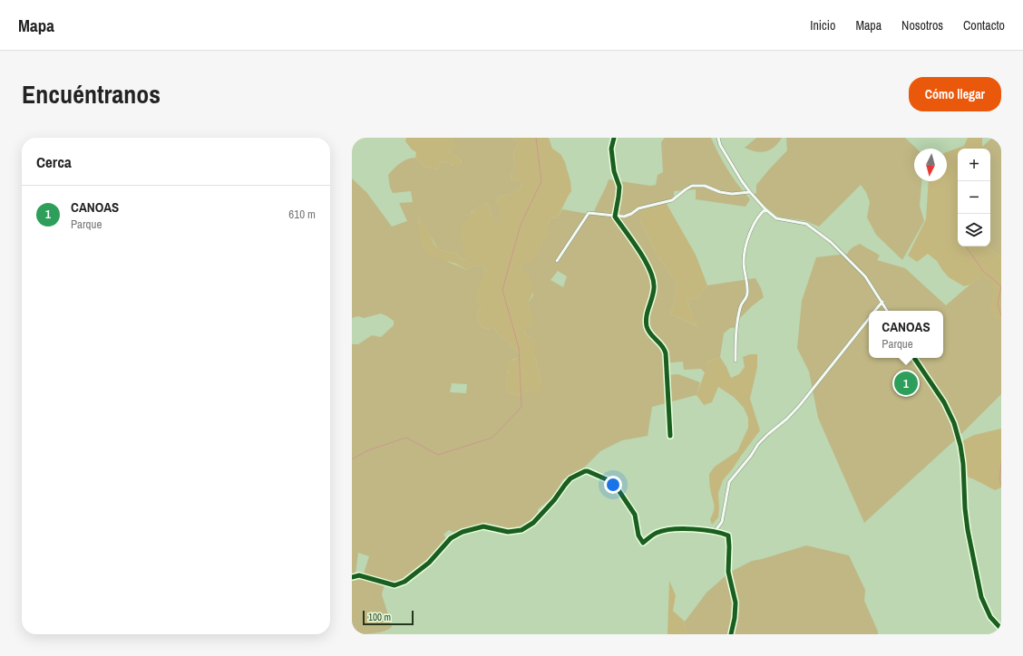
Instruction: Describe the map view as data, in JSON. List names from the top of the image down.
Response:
{
  "scale_bar": "100 m",
  "north": "bottom",
  "page": {
    "header": "Mapa",
    "nav": [
      "Inicio",
      "Mapa",
      "Nosotros",
      "Contacto"
    ],
    "title": "Encuéntranos",
    "buttons": "Cómo llegar",
    "heading": "Cerca",
    "map_buttons": ["+", "−"],
    "list": [
      {
        "mark": "1",
        "name": "CANOAS",
        "note": "Parque",
        "value": "610 m"
      }
    ],
    "popup": ["CANOAS", "Parque"],
    "pins": "1",
    "scale": "100 m"
  }
}
